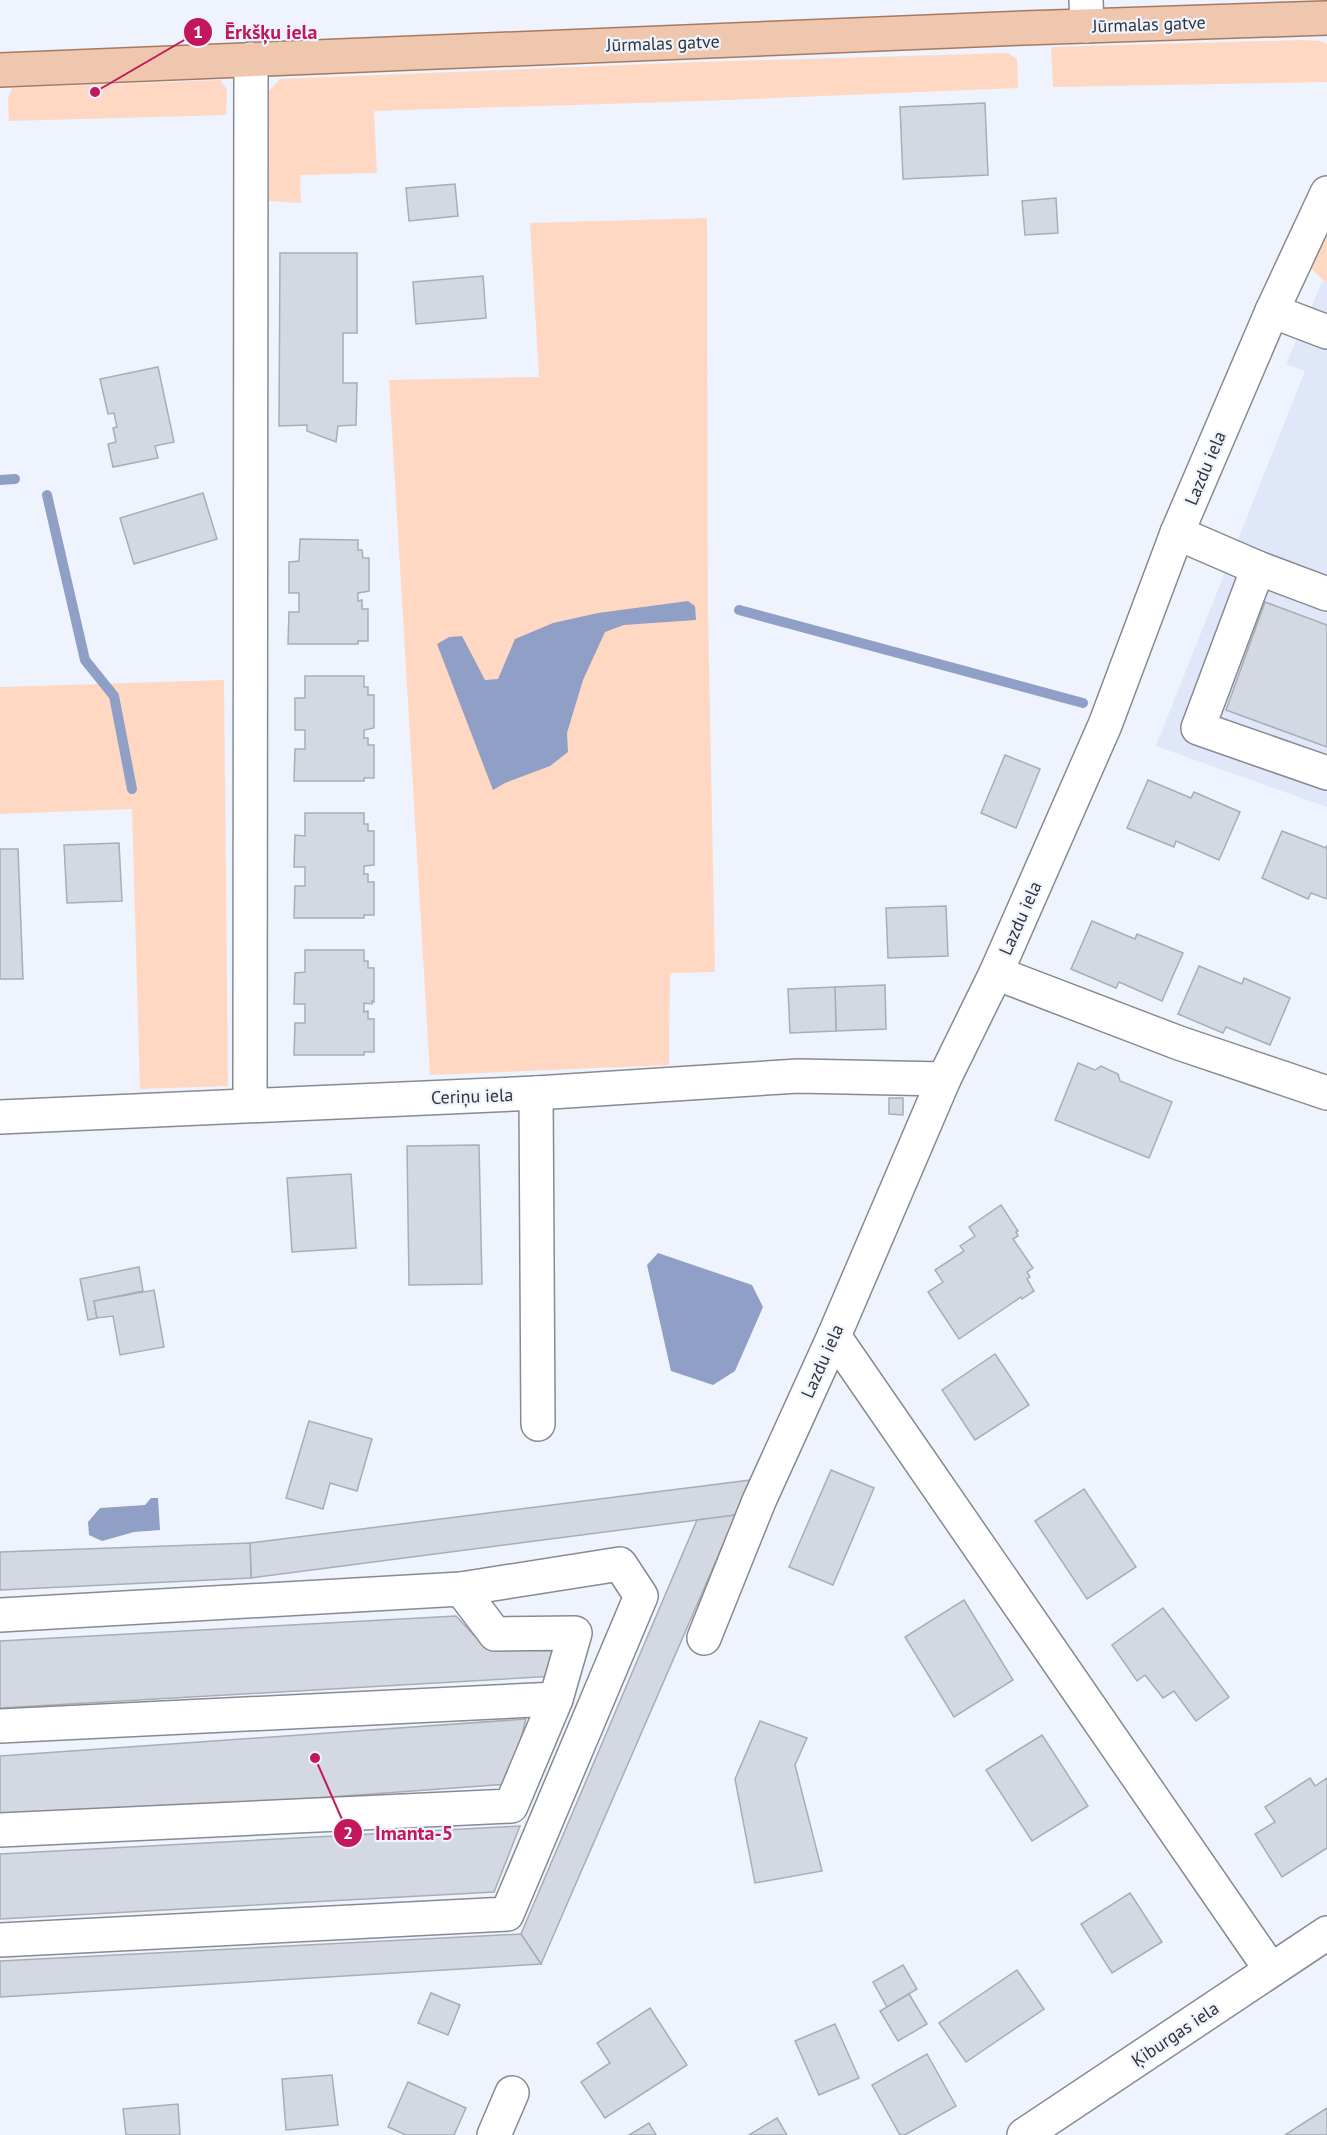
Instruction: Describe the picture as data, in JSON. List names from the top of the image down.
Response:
{
  "streets": {
    "main road": ["Jūrmalas gatve"],
    "street": ["Lazdu iela", "Ceriņu iela", "Ķiburgas iela"]
  },
  "crossings": [
    ["Lazdu iela", "Ceriņu iela"]
  ],
  "places": ["Ērkšķu iela", "Imanta-5"]
}
